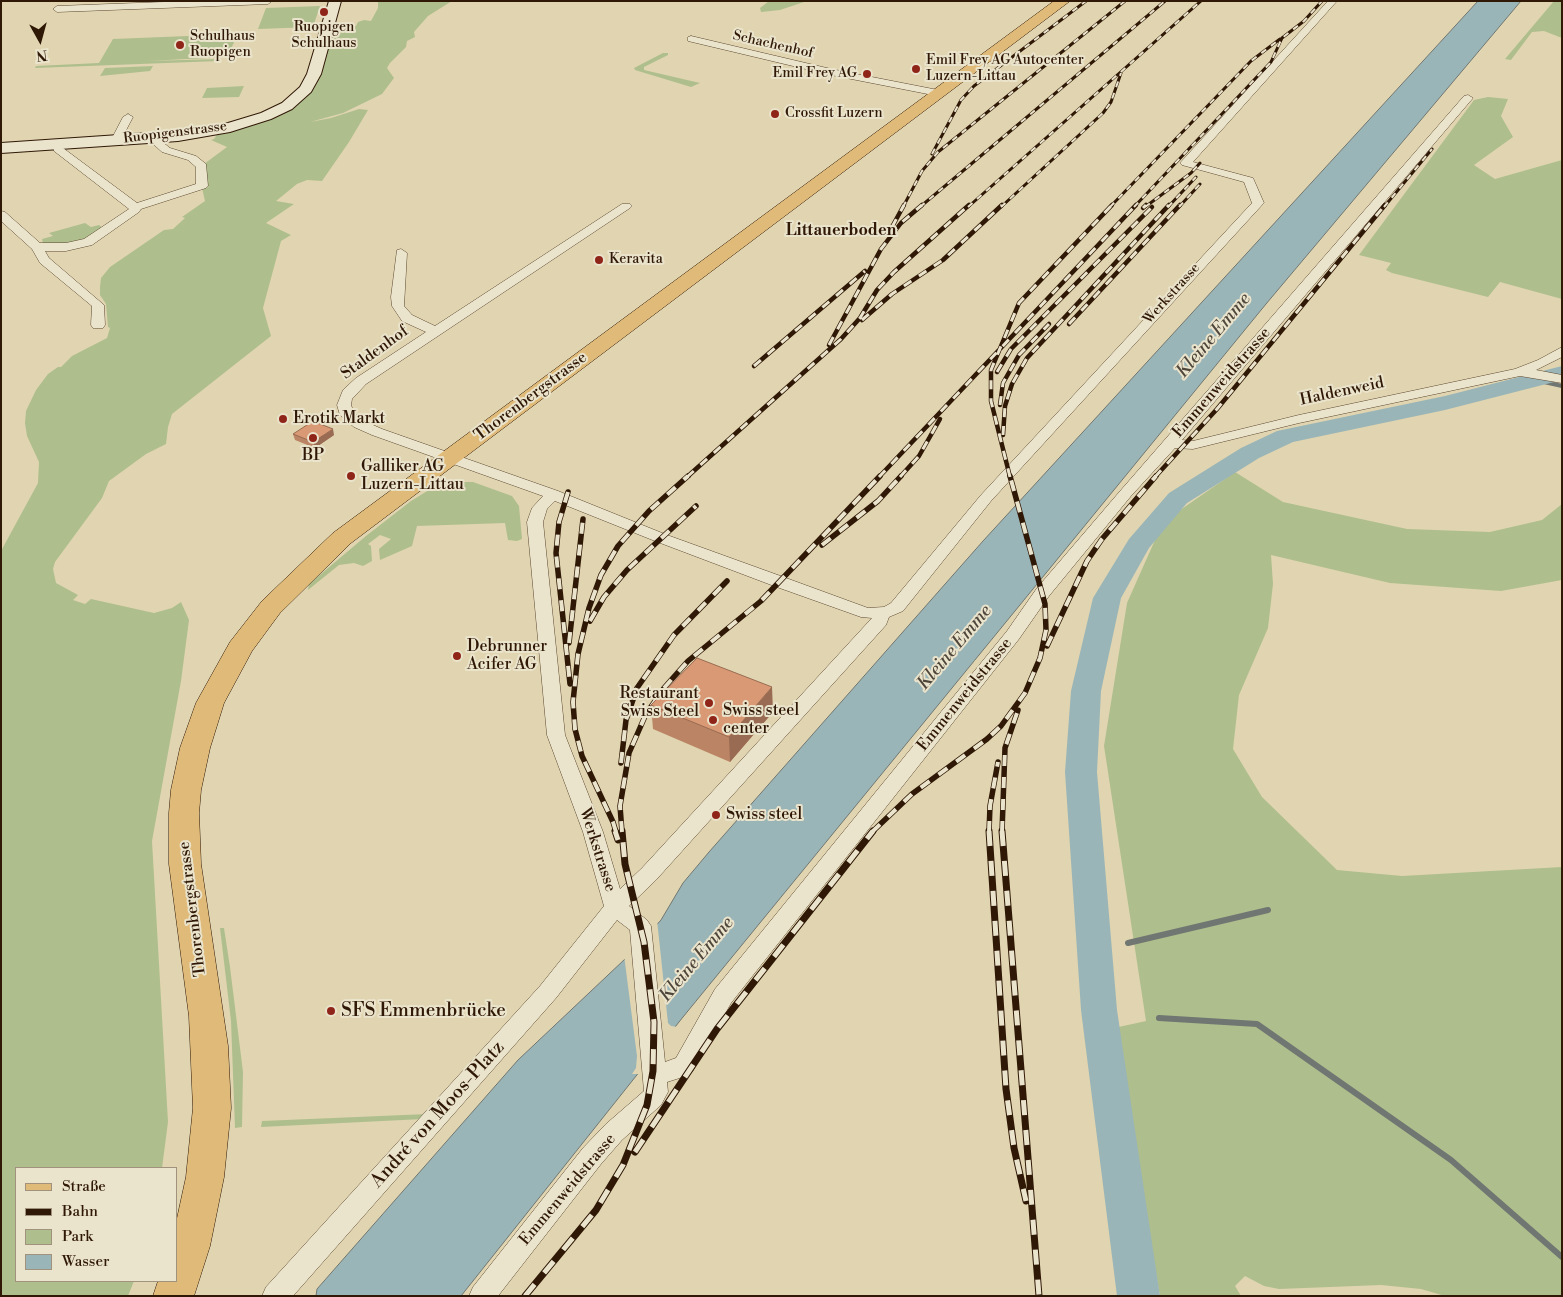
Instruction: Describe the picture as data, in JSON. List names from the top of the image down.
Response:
{
  "streets": {
    "main road": ["Thorenbergstrasse"],
    "street": [
      "Schachenhof",
      "Ruopigenstrasse",
      "Werkstrasse",
      "Staldenhof",
      "Emmenweidstrasse",
      "Haldenweid",
      "André von Moos-Platz"
    ]
  },
  "crossings": [
    ["Schachenhof", "Thorenbergstrasse"],
    ["Werkstrasse", "André von Moos-Platz"],
    ["Staldenhof", "Thorenbergstrasse"],
    ["Emmenweidstrasse", "Haldenweid"]
  ],
  "districts": ["Littauerboden"],
  "water": ["Kleine Emme"],
  "places": [
    "Ruopigen Schulhaus",
    "Schulhaus Ruopigen",
    "Emil Frey AG Autocenter Luzern-Littau",
    "Emil Frey AG",
    "Crossfit Luzern",
    "Keravita",
    "Erotik Markt",
    "BP",
    "Galliker AG Luzern-Littau",
    "Debrunner Acifer AG",
    "Restaurant Swiss Steel",
    "Swiss steel center",
    "Swiss steel",
    "SFS Emmenbrücke"
  ],
  "legend": [
    "Straße",
    "Bahn",
    "Park",
    "Wasser"
  ],
  "north": "bottom"
}
